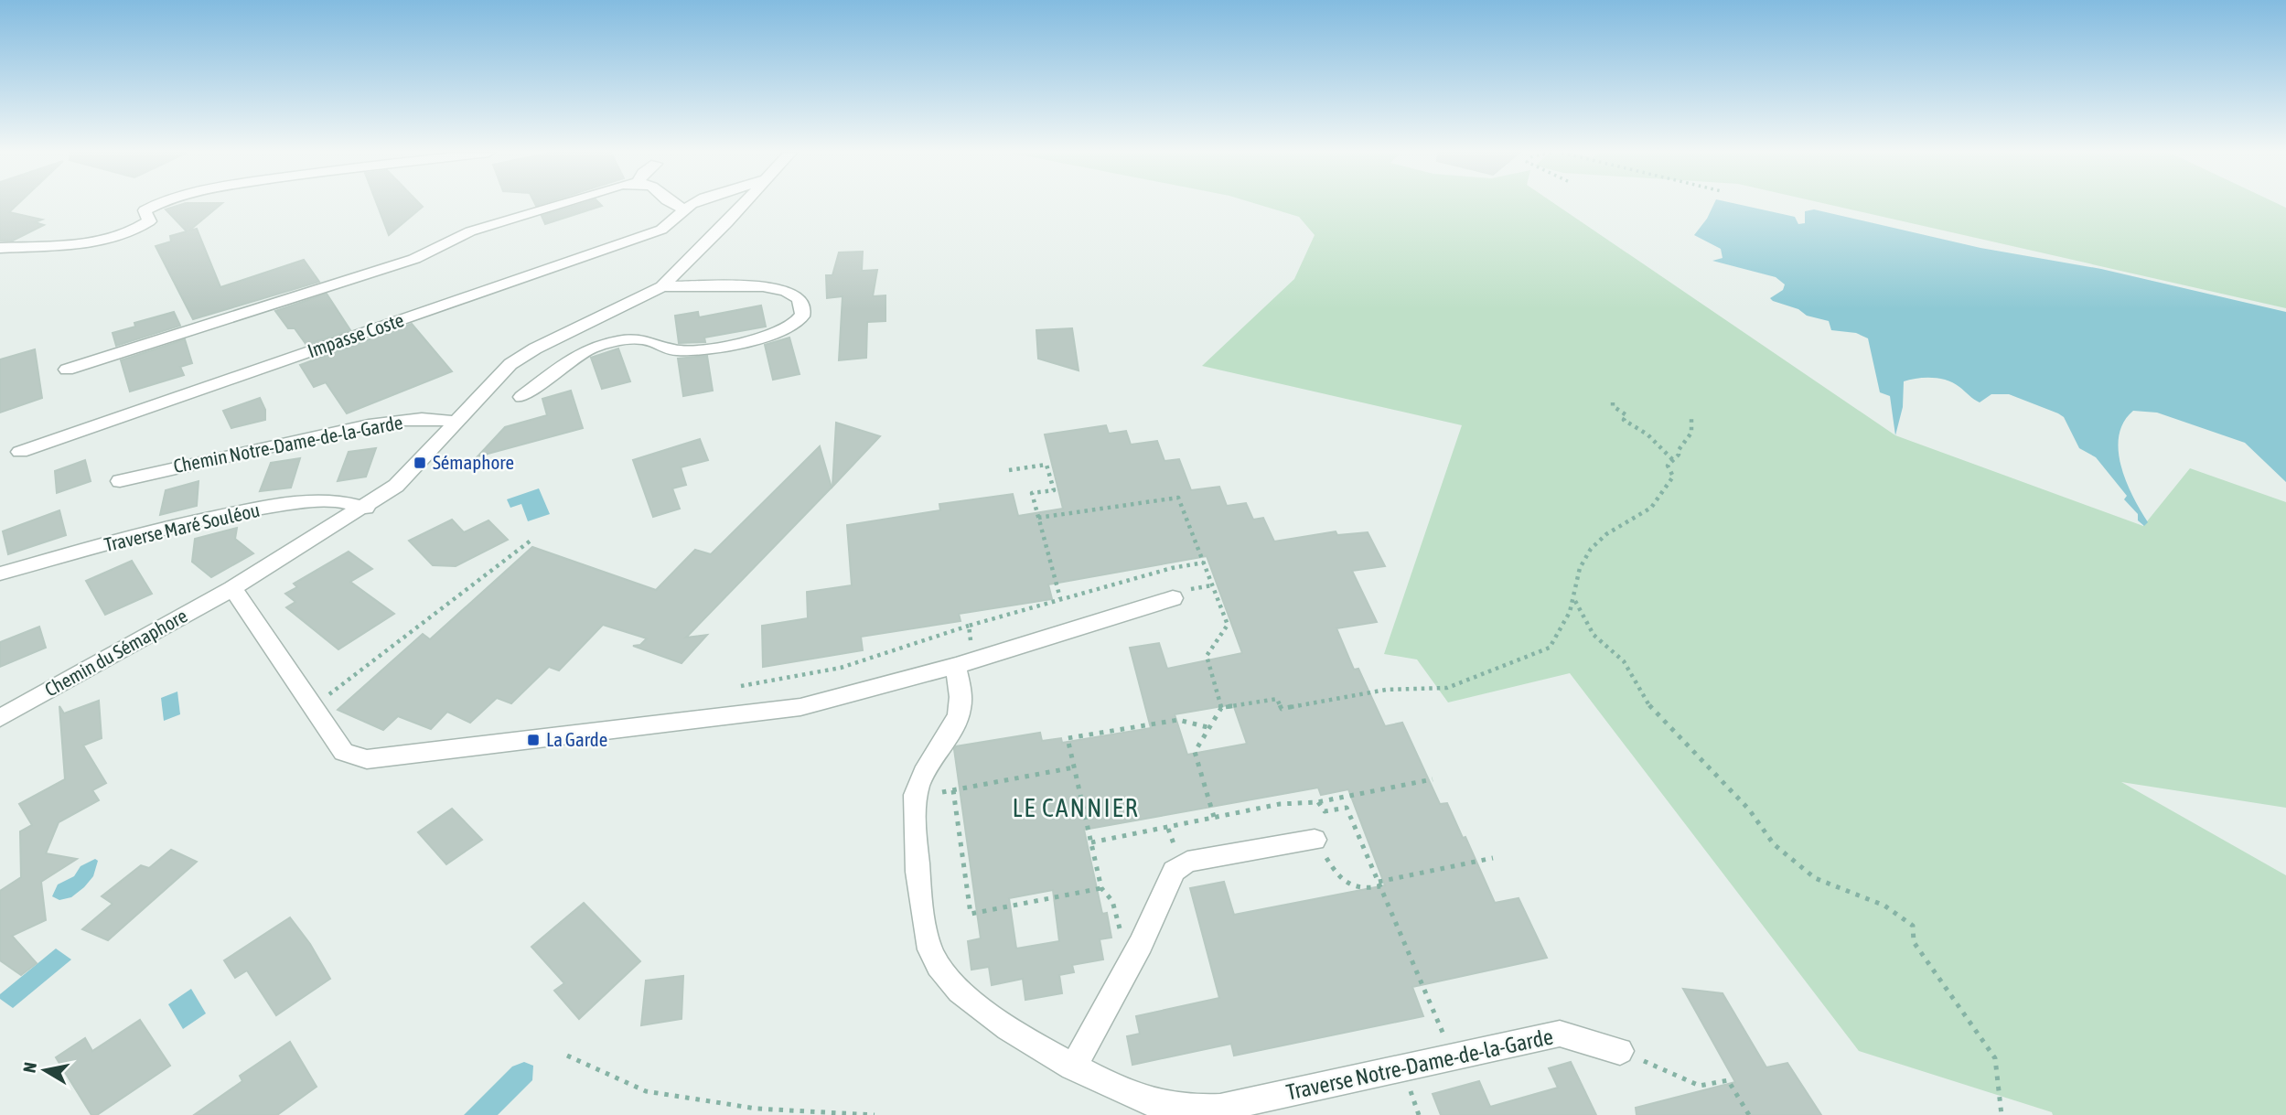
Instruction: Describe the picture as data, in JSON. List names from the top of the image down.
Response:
{
  "streets": {
    "street": [
      "Impasse Coste",
      "Chemin Notre-Dame-de-la-Garde",
      "Traverse Maré Souléou",
      "Chemin du Sémaphore",
      "Traverse Notre-Dame-de-la-Garde"
    ]
  },
  "districts": ["LE CANNIER"],
  "places": {
    "transit": ["Sémaphore", "La Garde"]
  },
  "north": "left"
}
